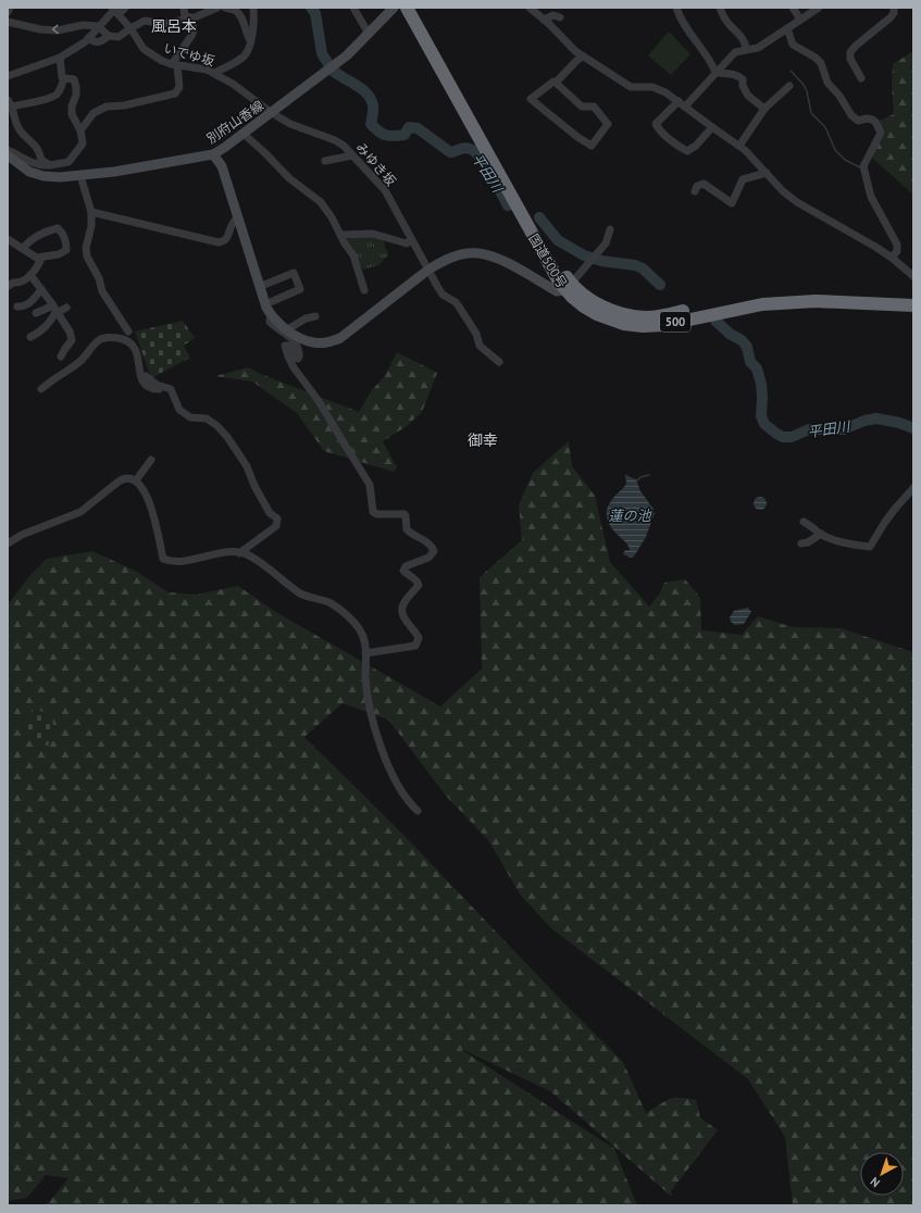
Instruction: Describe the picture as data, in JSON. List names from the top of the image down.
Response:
{
  "streets": {
    "highway": ["国道500号", "500"],
    "street": ["いでゆ坂", "別府山香線", "みゆき坂"]
  },
  "crossings": [
    ["いでゆ坂", "別府山香線"],
    ["いでゆ坂", "みゆき坂"],
    ["別府山香線", "みゆき坂"]
  ],
  "districts": ["風呂本", "御幸"],
  "water": ["平田川", "蓮の池"],
  "north": "bottom left"
}
